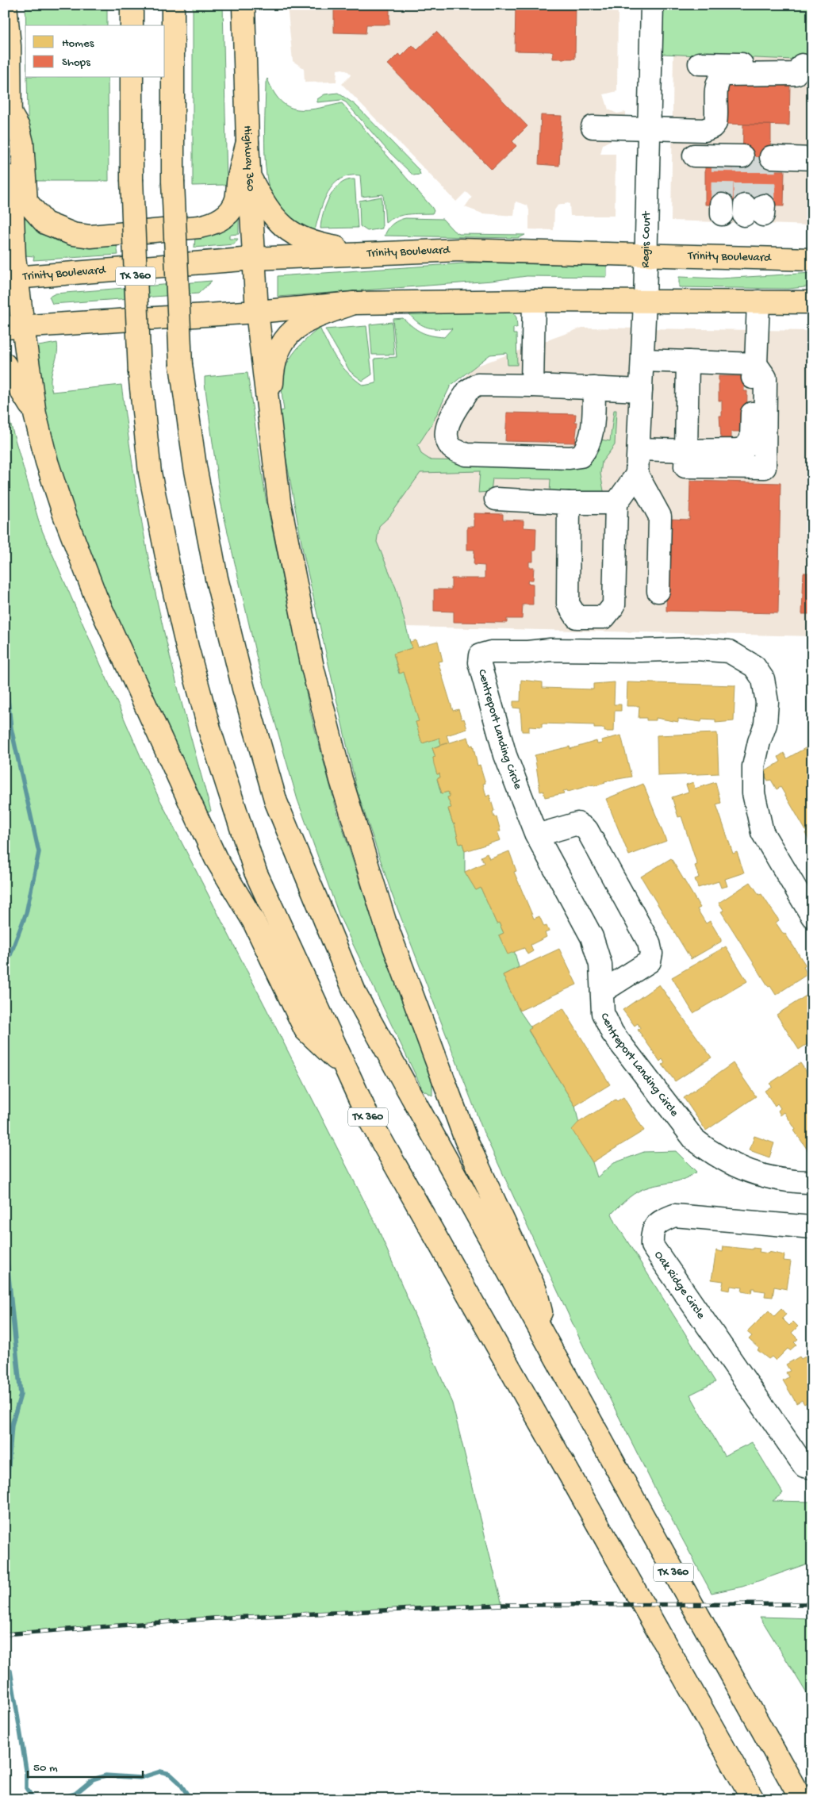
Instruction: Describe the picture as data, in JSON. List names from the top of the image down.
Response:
{
  "streets": {
    "main road": ["Highway 360", "Trinity Boulevard", "TX 360"],
    "street": ["Regis Court", "Centreport Landing Circle", "Oak Ridge Circle"]
  },
  "crossings": [
    ["Highway 360", "Trinity Boulevard"],
    ["Regis Court", "Trinity Boulevard"]
  ],
  "legend": ["Homes", "Shops"],
  "scale_bar": "50 m"
}
